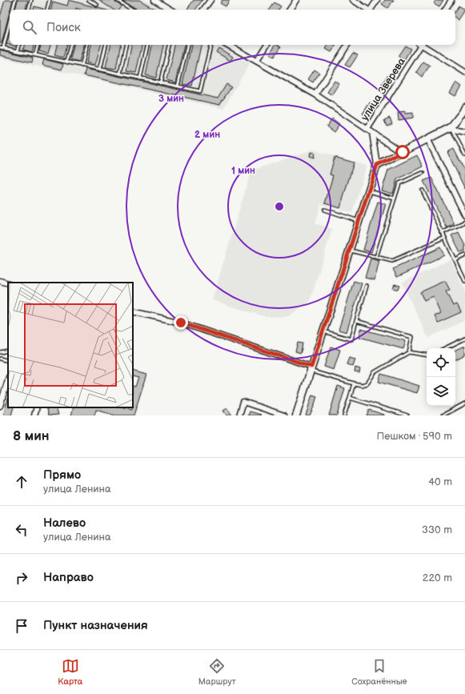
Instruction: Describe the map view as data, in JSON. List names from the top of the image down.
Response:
{
  "streets": {
    "street": ["улица Зверева"]
  },
  "page": {
    "search": "Поиск",
    "heading": ["8 мин", "Пешком · 590 m"],
    "list": [
      ["Прямо", "улица Ленина", "40 m"],
      ["Налево", "улица Ленина", "330 m"],
      ["Направо", "220 m"],
      "Пункт назначения"
    ],
    "nav": ["Карта", "Маршрут", "Сохранённые"]
  },
  "rings": ["3 мин", "2 мин", "1 мин"]
}
